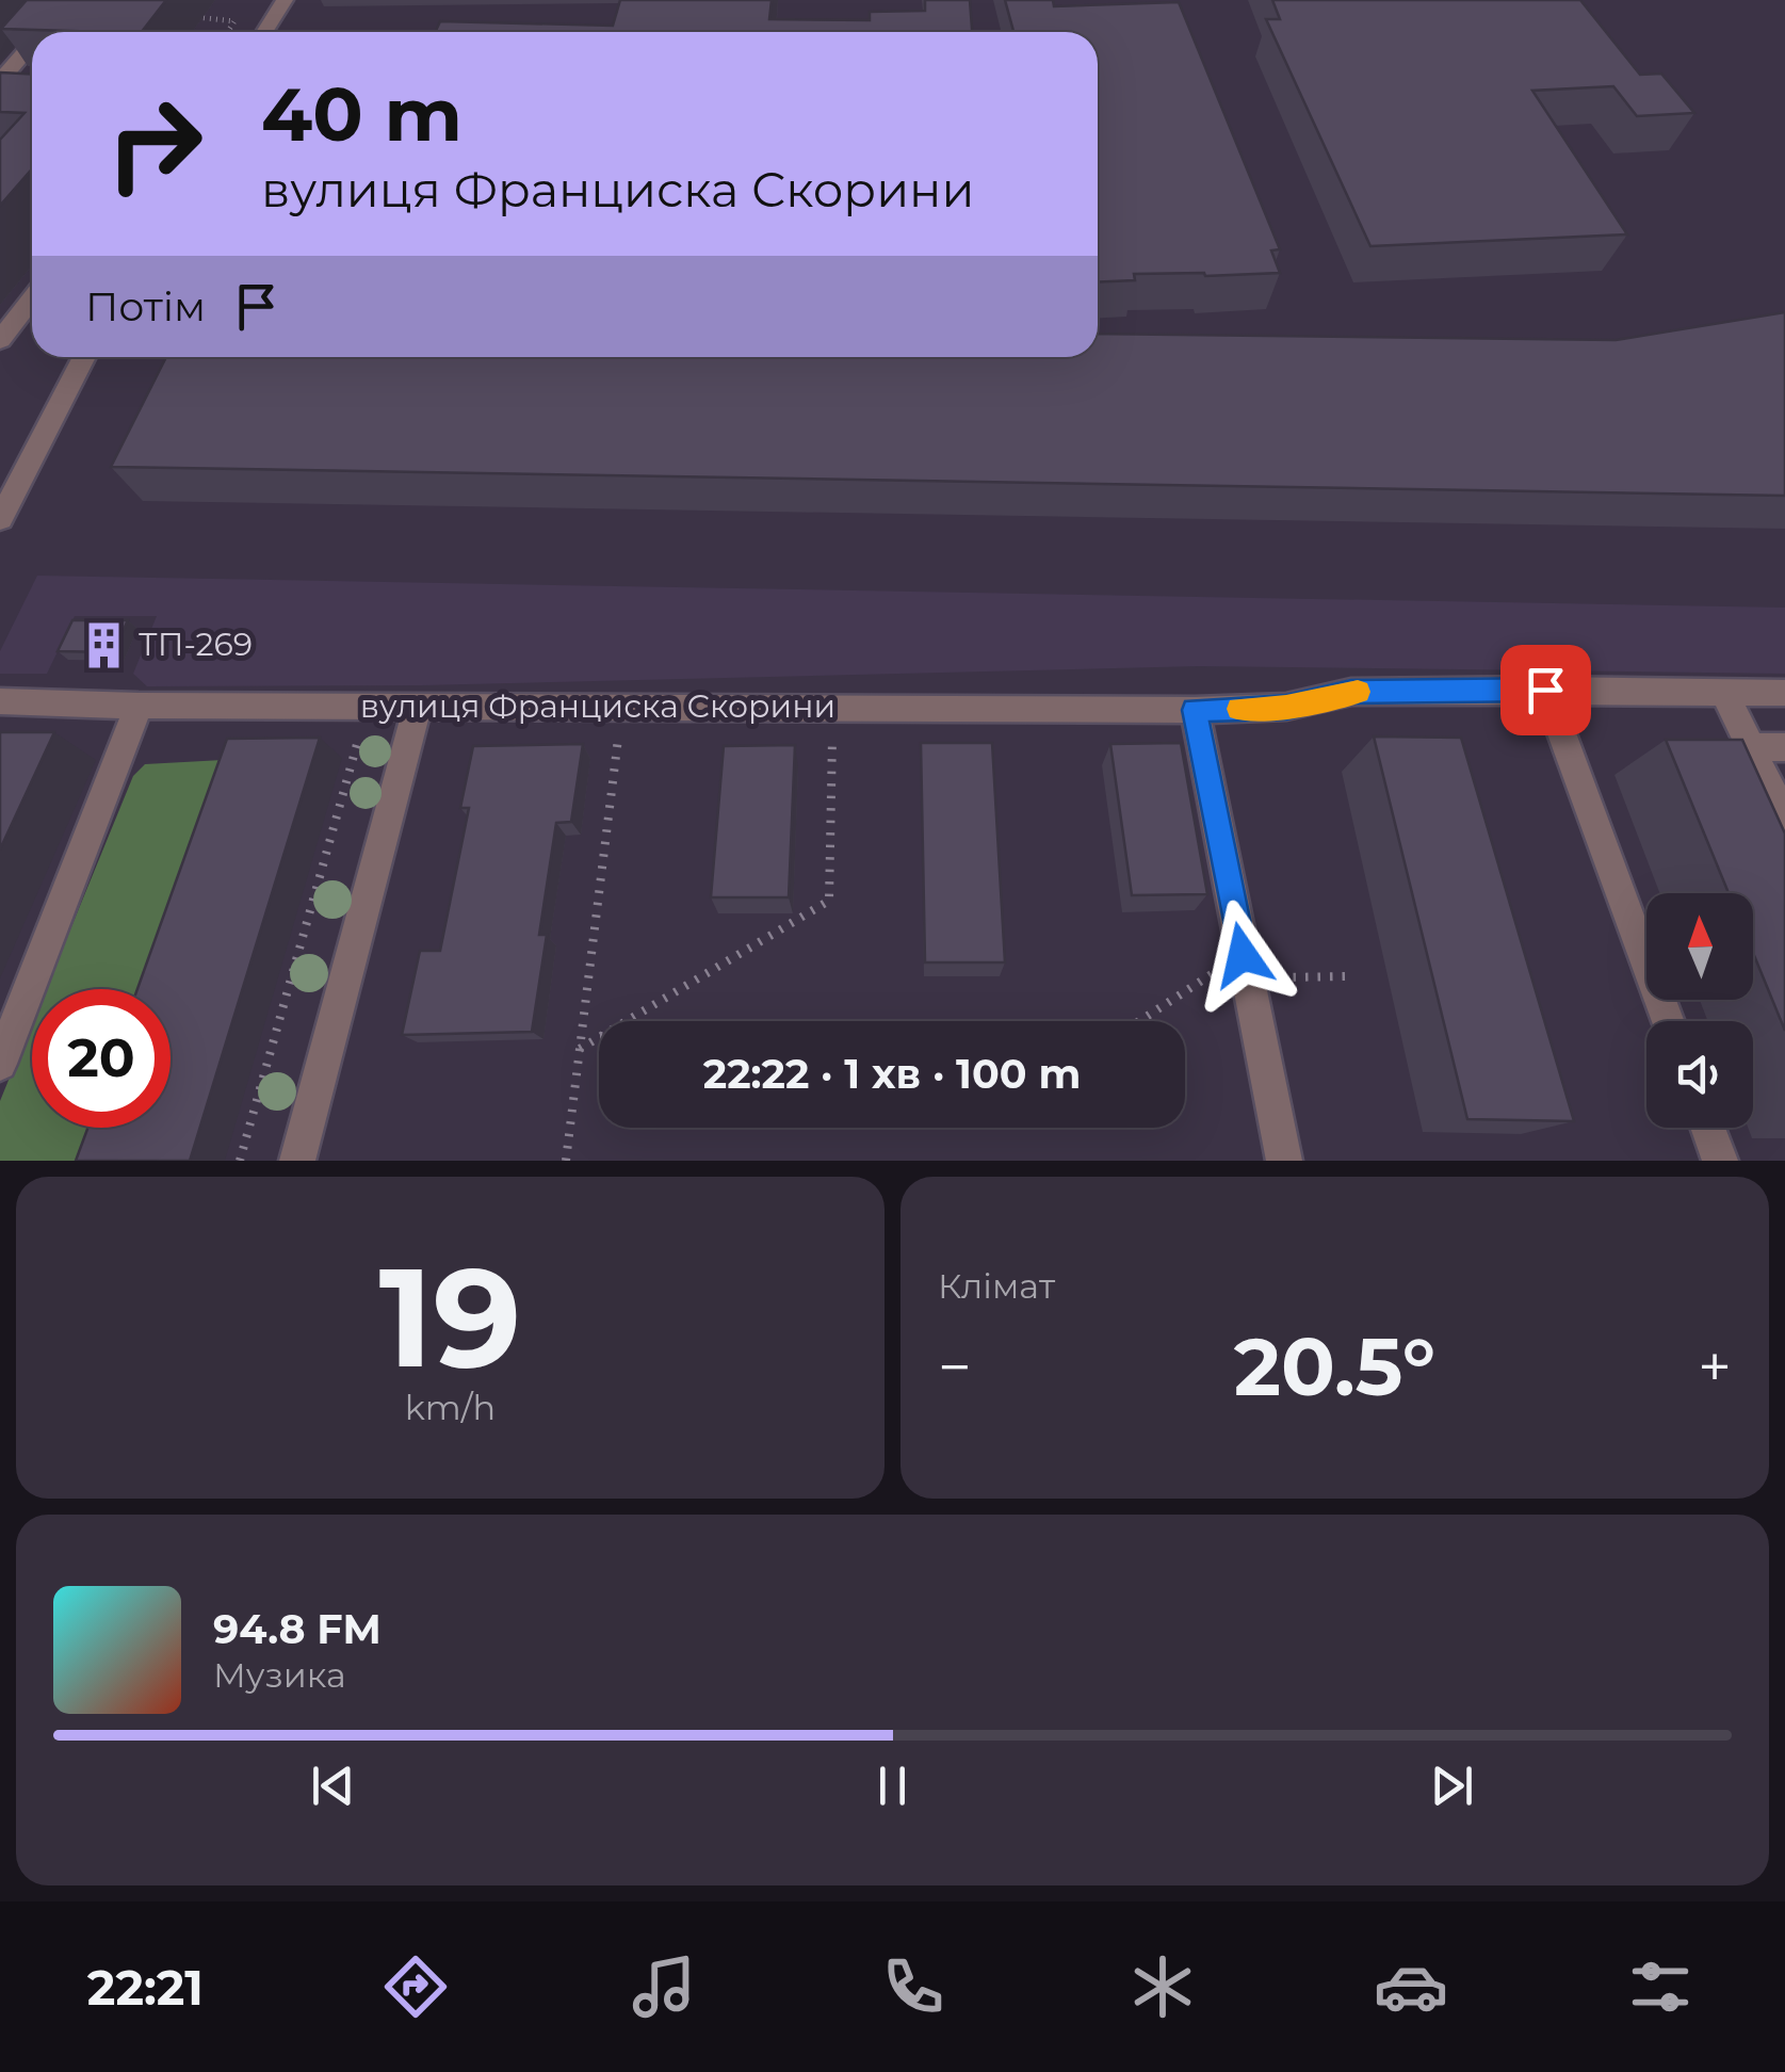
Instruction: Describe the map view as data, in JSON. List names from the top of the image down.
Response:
{
  "streets": {
    "street": ["вулиця Франциска Скорини"]
  },
  "places": {
    "building": ["ТП-269"]
  },
  "north": "top",
  "page": {
    "turn": ["40 m", "вулиця Франциска Скорини"],
    "then": "Потім",
    "limit": "20",
    "trip": "22:22 · 1 хв · 100 m",
    "tile": [
      ["19", "km/h"],
      "Клімат"
    ],
    "heat": ["−", "20.5°", "+"],
    "song": ["94.8 FM", "Музика"],
    "tabs": "22:21"
  }
}
